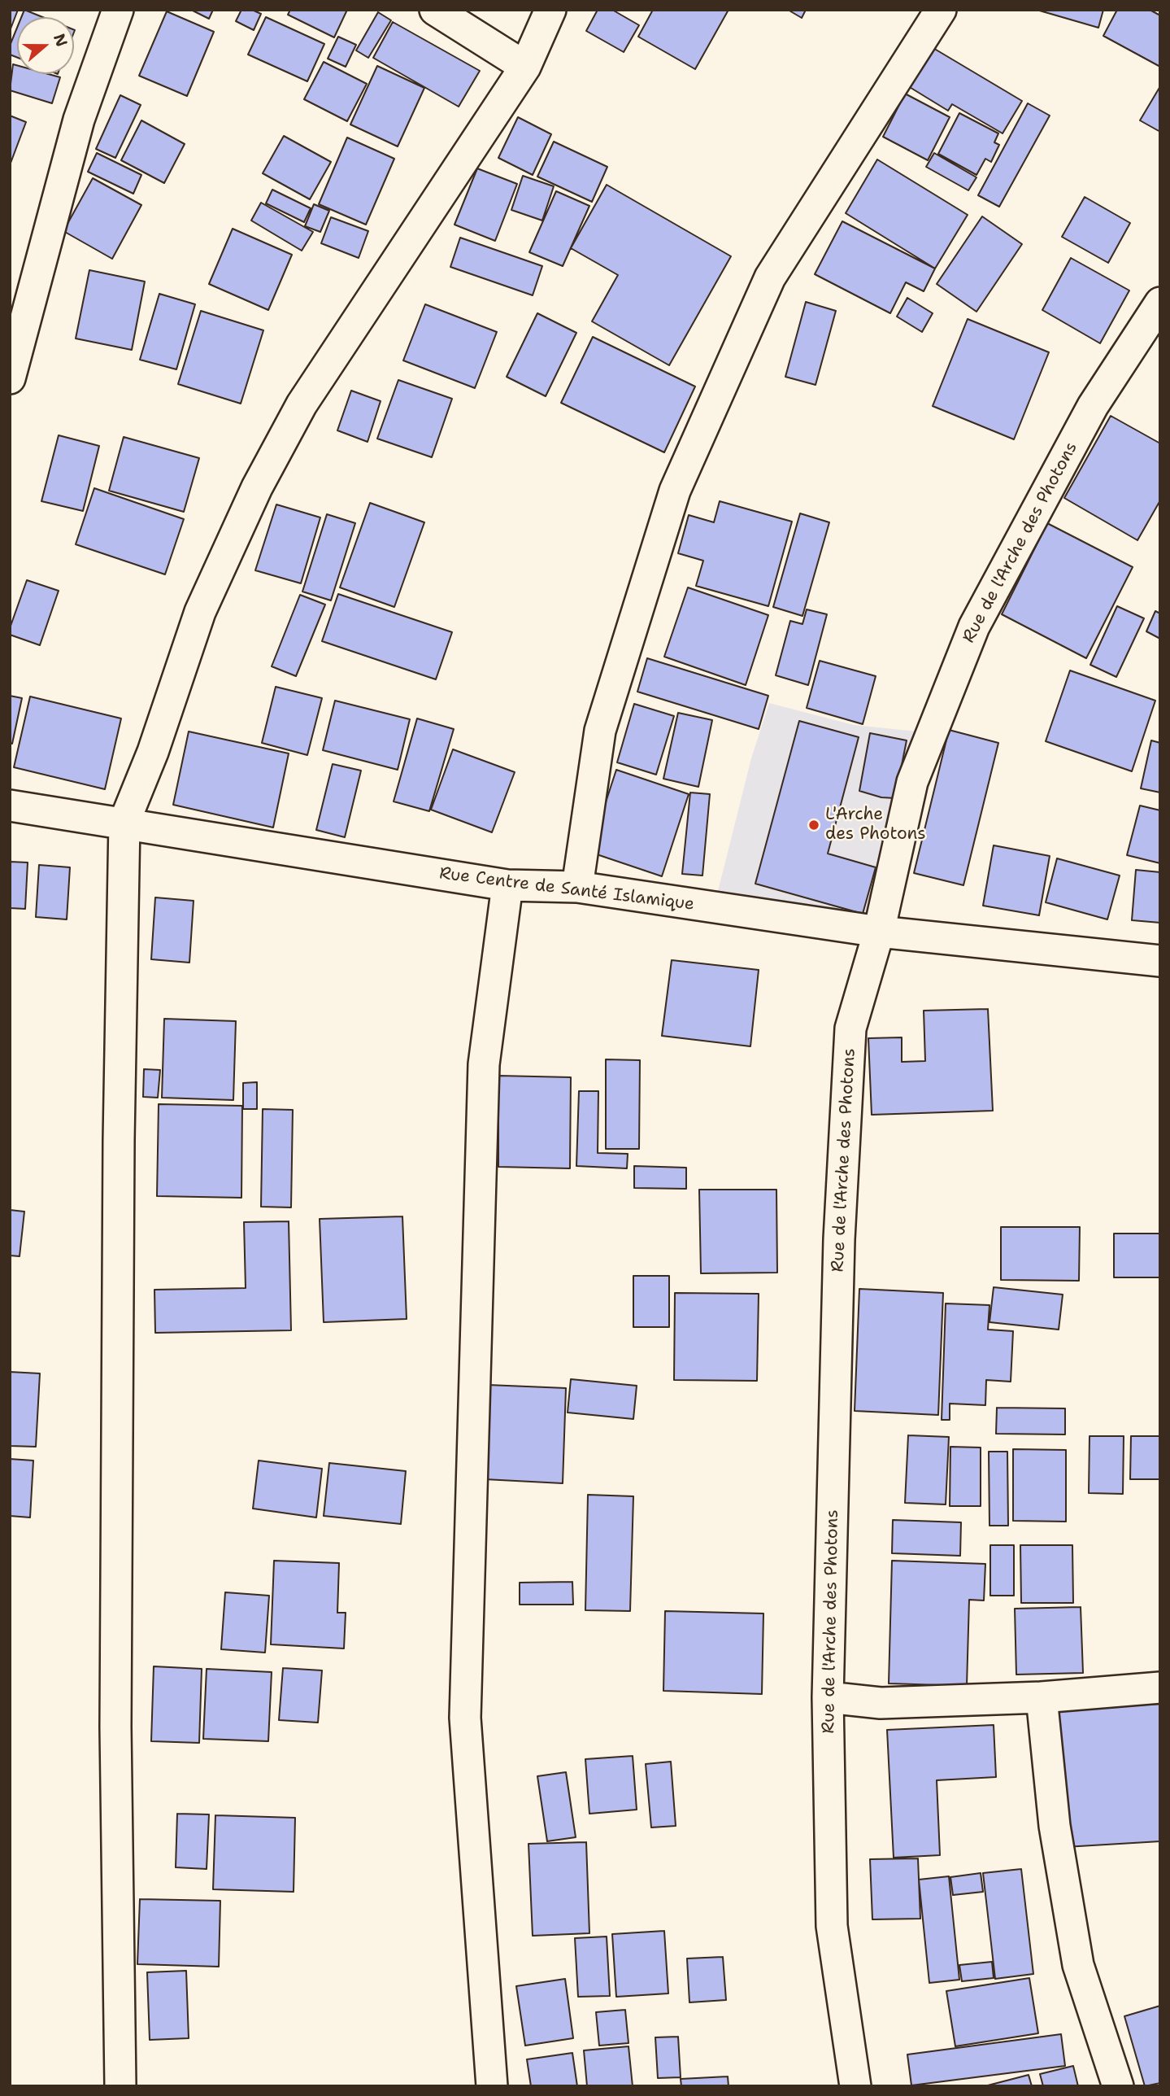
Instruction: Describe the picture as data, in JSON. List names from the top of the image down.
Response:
{
  "streets": {
    "street": ["Rue de l'Arche des Photons", "Rue Centre de Santé Islamique"]
  },
  "crossings": [
    ["Rue de l'Arche des Photons", "Rue Centre de Santé Islamique"]
  ],
  "places": ["L'Arche des Photons"],
  "north": "right"
}
